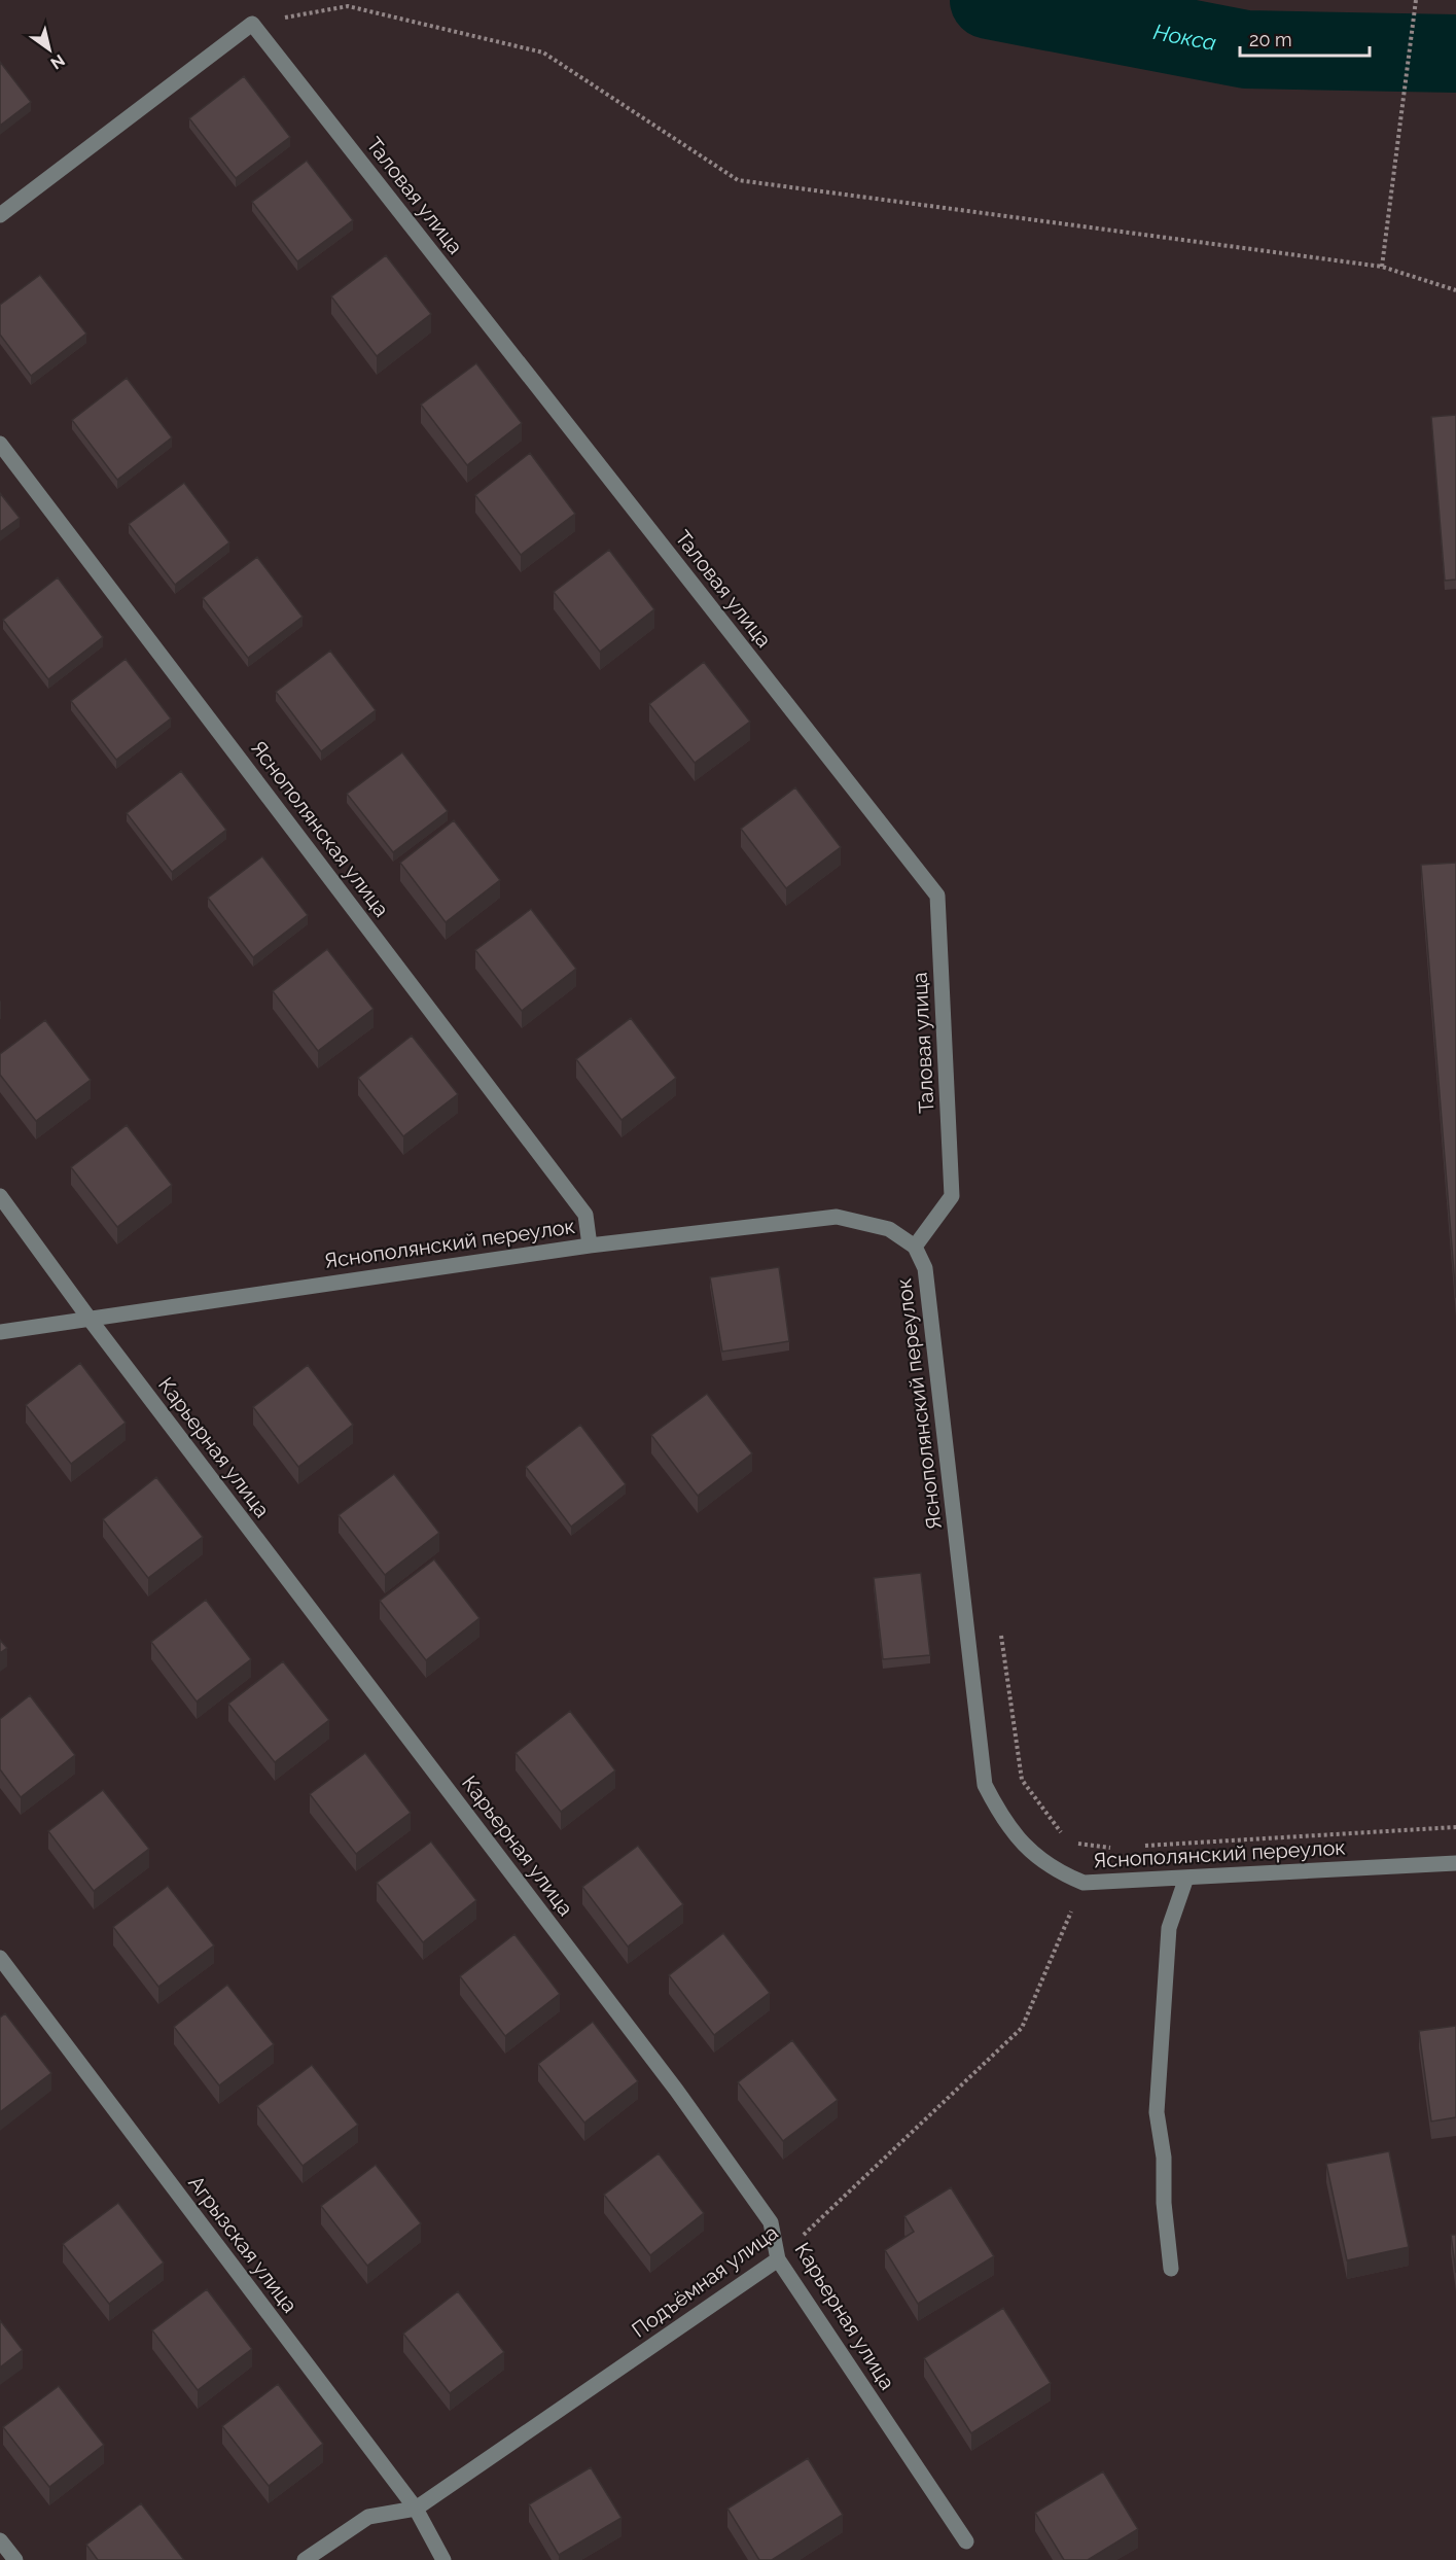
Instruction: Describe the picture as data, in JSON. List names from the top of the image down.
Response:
{
  "streets": {
    "street": [
      "Таловая улица",
      "Яснополянская улица",
      "Яснополянский переулок",
      "Карьерная улица",
      "Агрызская улица",
      "Подъёмная улица"
    ]
  },
  "crossings": [
    ["Таловая улица", "Яснополянский переулок"],
    ["Яснополянская улица", "Яснополянский переулок"],
    ["Яснополянский переулок", "Карьерная улица"],
    ["Яснополянский переулок", "Подъёмная улица"],
    ["Карьерная улица", "Подъёмная улица"],
    ["Агрызская улица", "Подъёмная улица"]
  ],
  "water": ["Нокса"],
  "scale_bar": "20 m",
  "north": "bottom right"
}
